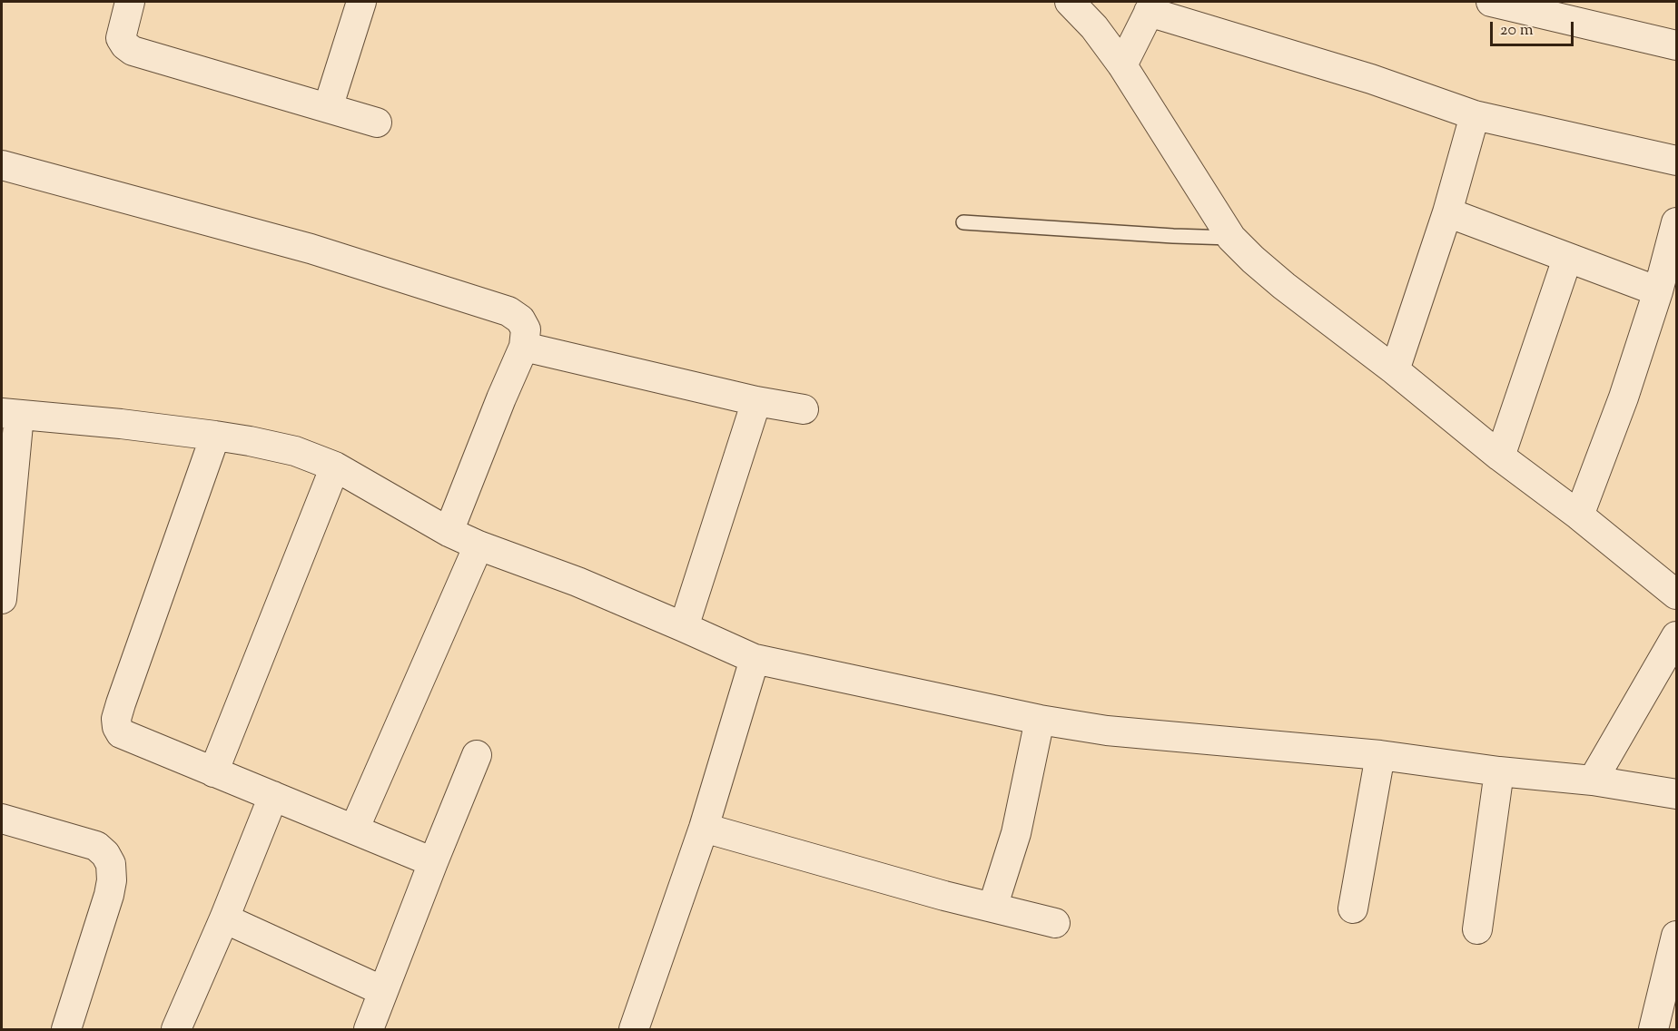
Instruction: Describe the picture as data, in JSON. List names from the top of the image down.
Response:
{
  "scale_bar": "20 m"
}
